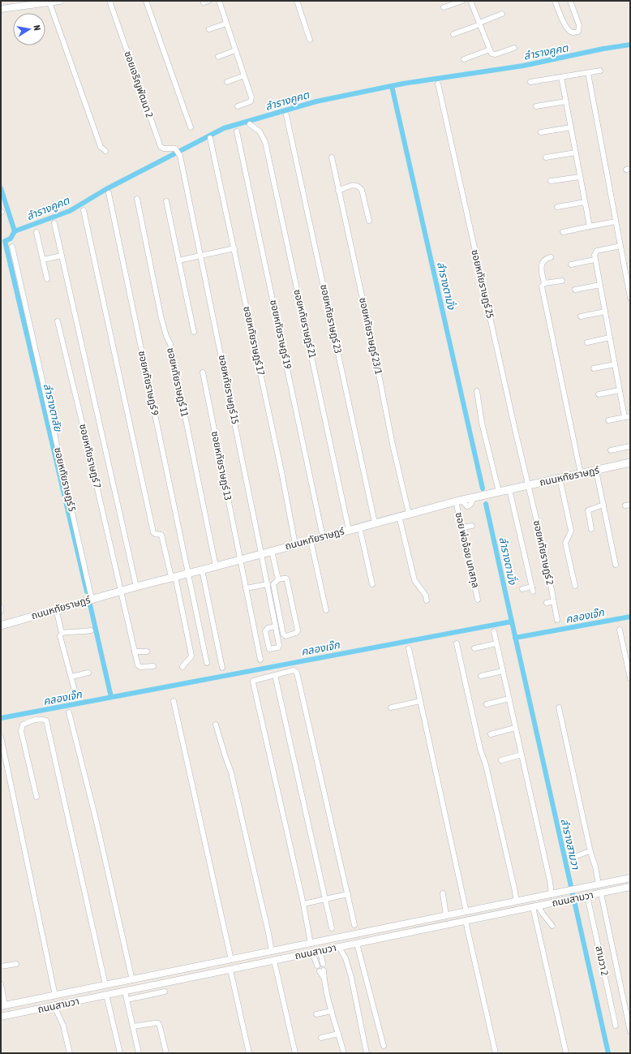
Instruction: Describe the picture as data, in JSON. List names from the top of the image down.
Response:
{
  "streets": {
    "main road": ["ถนนหทัยราษฎร์"],
    "street": [
      "ซอยเจริญพัฒนา 2",
      "ซอยหทัยราษฎร์ 25",
      "ซอยหทัยราษฎร์ 23",
      "ซอยหทัยราษฎร์ 21",
      "ซอยหทัยราษฎร์ 19",
      "ซอยหทัยราษฎร์ 23/1",
      "ซอยหทัยราษฎร์ 17",
      "ซอยหทัยราษฎร์ 11",
      "ซอยหทัยราษฎร์ 9",
      "ซอยหทัยราษฎร์ 15",
      "ซอยหทัยราษฎร์ 7",
      "ซอยหทัยราษฎร์ 13",
      "ซอยหทัยราษฎร์ 5",
      "ซอย พ่อจ้อย นกสกุล",
      "ซอยหทัยราษฎร์ 2",
      "ถนนสามวา",
      "สามวา 2"
    ]
  },
  "crossings": [
    ["ซอยเจริญพัฒนา 2", "ซอยหทัยราษฎร์ 15"],
    ["ซอยหทัยราษฎร์ 25", "ถนนหทัยราษฎร์"],
    ["ซอยหทัยราษฎร์ 25", "ซอยหทัยราษฎร์ 2"],
    ["ซอยหทัยราษฎร์ 23", "ถนนหทัยราษฎร์"],
    ["ซอยหทัยราษฎร์ 21", "ถนนหทัยราษฎร์"],
    ["ซอยหทัยราษฎร์ 19", "ถนนหทัยราษฎร์"],
    ["ซอยหทัยราษฎร์ 23/1", "ถนนหทัยราษฎร์"],
    ["ซอยหทัยราษฎร์ 17", "ถนนหทัยราษฎร์"],
    ["ซอยหทัยราษฎร์ 11", "ถนนหทัยราษฎร์"],
    ["ซอยหทัยราษฎร์ 9", "ถนนหทัยราษฎร์"],
    ["ซอยหทัยราษฎร์ 15", "ถนนหทัยราษฎร์"],
    ["ซอยหทัยราษฎร์ 7", "ถนนหทัยราษฎร์"],
    ["ซอยหทัยราษฎร์ 13", "ถนนหทัยราษฎร์"],
    ["ถนนหทัยราษฎร์", "ซอยหทัยราษฎร์ 5"],
    ["ถนนหทัยราษฎร์", "ซอย พ่อจ้อย นกสกุล"],
    ["ถนนหทัยราษฎร์", "ซอยหทัยราษฎร์ 2"],
    ["ถนนสามวา", "สามวา 2"]
  ],
  "water": [
    "ลำรางคูคต",
    "ลำรางตามั่ง",
    "ลำรางตาลัย",
    "คลองเจ๊ก",
    "ลำรางสามวา"
  ],
  "north": "right"
}
